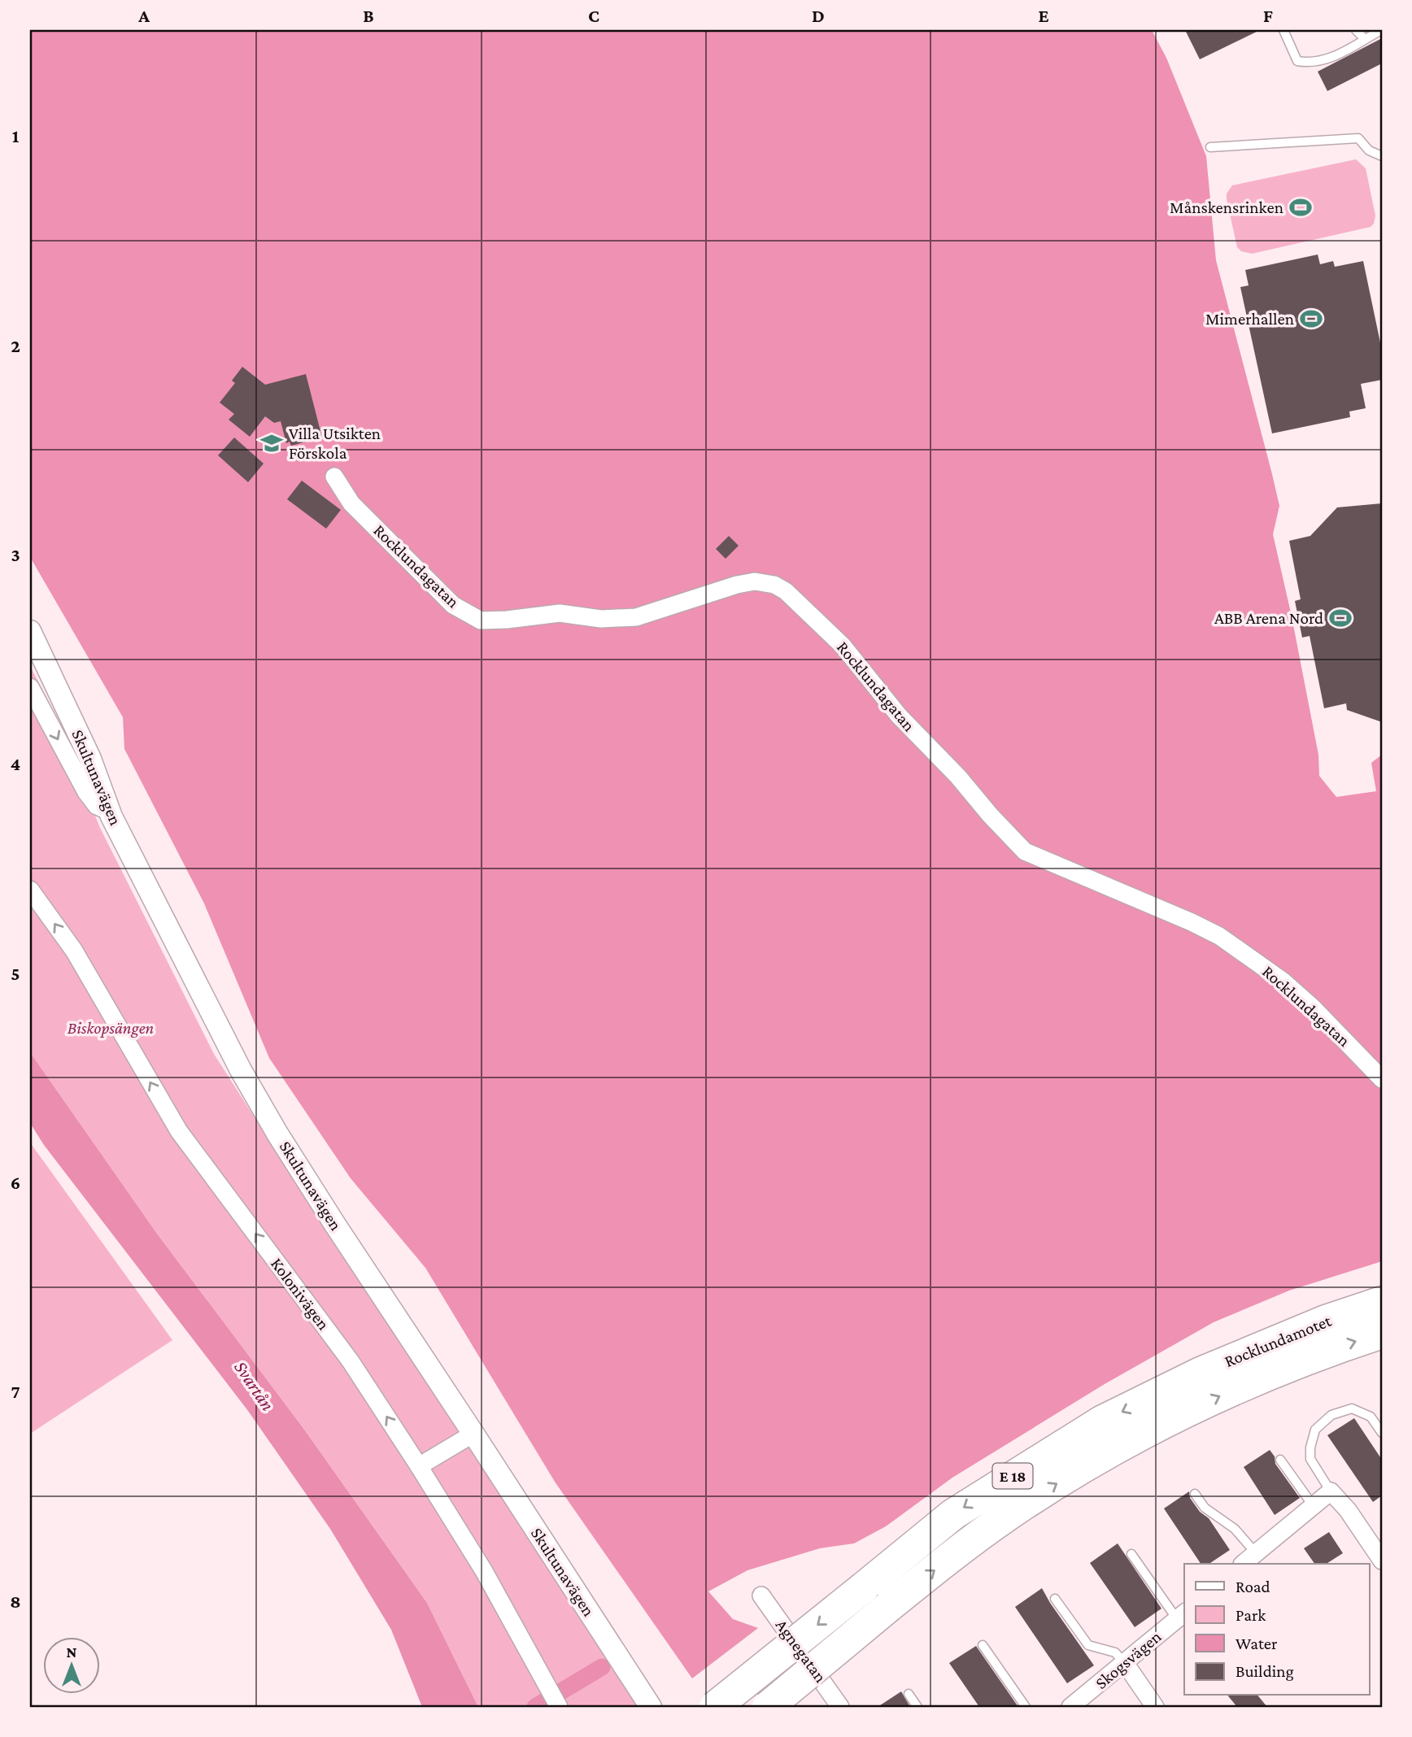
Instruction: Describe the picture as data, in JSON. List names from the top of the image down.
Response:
{
  "streets": {
    "highway": ["Rocklundamotet", "E 18"],
    "street": [
      "Rocklundagatan",
      "Skultunavägen",
      "Kolonivägen",
      "Agnegatan",
      "Skogsvägen"
    ]
  },
  "one_way": ["Kolonivägen"],
  "water": ["Svartån"],
  "parks": ["Biskopsängen"],
  "places": {
    "sports": ["Månskensrinken", "Mimerhallen", "ABB Arena Nord"],
    "school or university": ["Villa Utsikten Förskola"]
  },
  "legend": [
    "Road",
    "Park",
    "Water",
    "Building"
  ],
  "north": "top",
  "grid": {
    "columns": [
      "A",
      "B",
      "C",
      "D",
      "E",
      "F"
    ],
    "rows": [
      "1",
      "2",
      "3",
      "4",
      "5",
      "6",
      "7",
      "8"
    ]
  }
}
